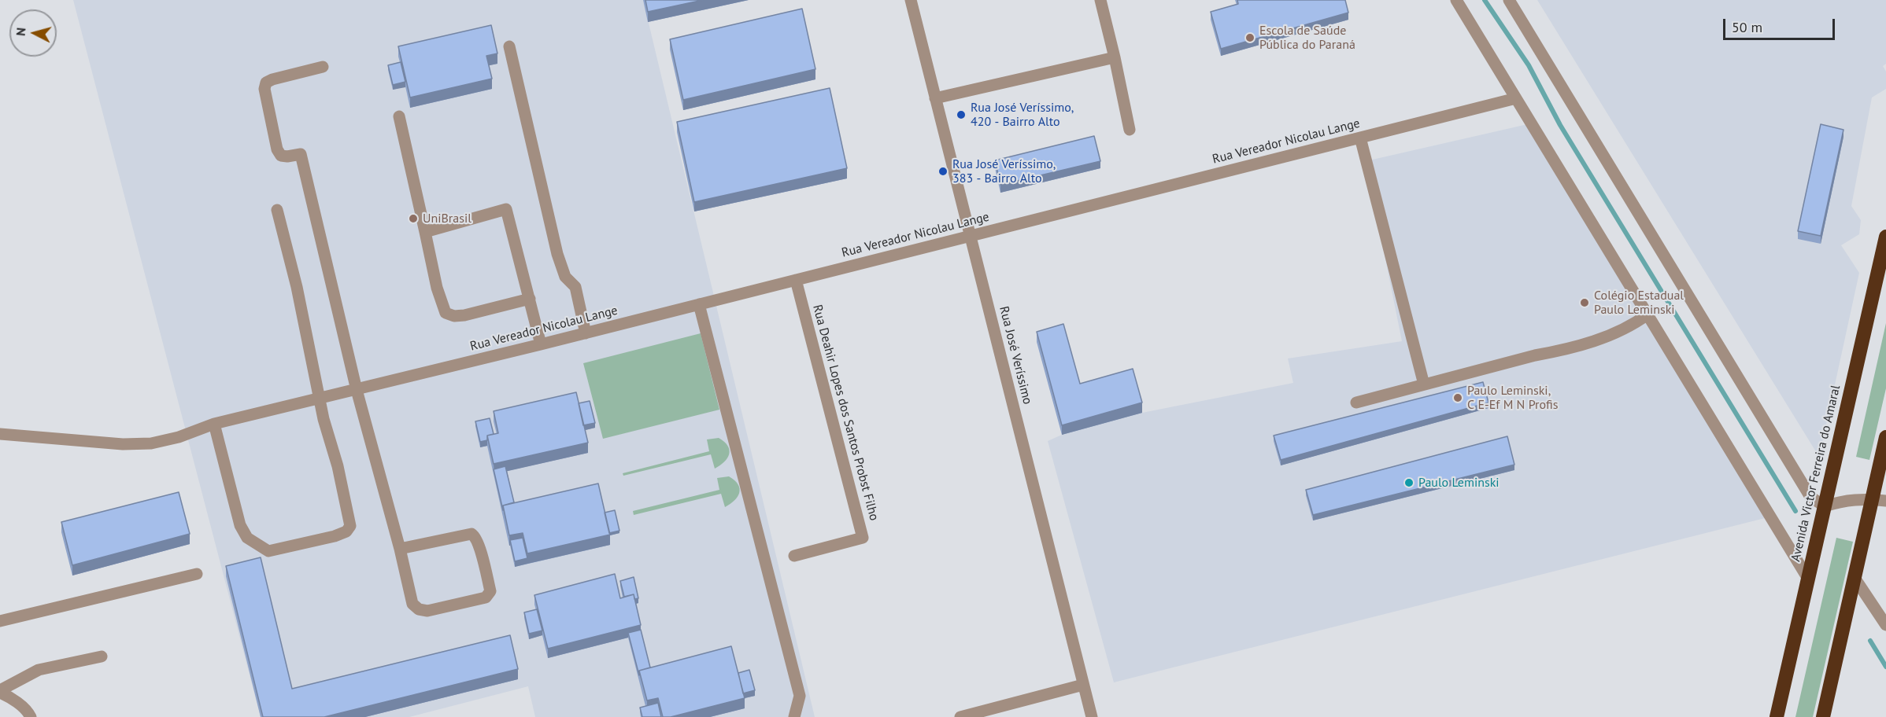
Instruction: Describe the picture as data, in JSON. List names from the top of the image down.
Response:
{
  "streets": {
    "highway": ["Avenida Victor Ferreira do Amaral"],
    "street": ["Rua Vereador Nicolau Lange", "Rua José Veríssimo", "Rua Deahir Lopes dos Santos Probst Filho"]
  },
  "crossings": [
    ["Rua Vereador Nicolau Lange", "Rua José Veríssimo"],
    ["Rua Vereador Nicolau Lange", "Rua Deahir Lopes dos Santos Probst Filho"]
  ],
  "places": [
    "Escola de Saúde Pública do Paraná",
    "Rua José Veríssimo, 420 - Bairro Alto",
    "Rua José Veríssimo, 383 - Bairro Alto",
    "UniBrasil",
    "Colégio Estadual Paulo Leminski",
    "Paulo Leminski, C E-Ef M N Profis",
    "Paulo Leminski"
  ],
  "scale_bar": "50 m",
  "north": "left"
}
